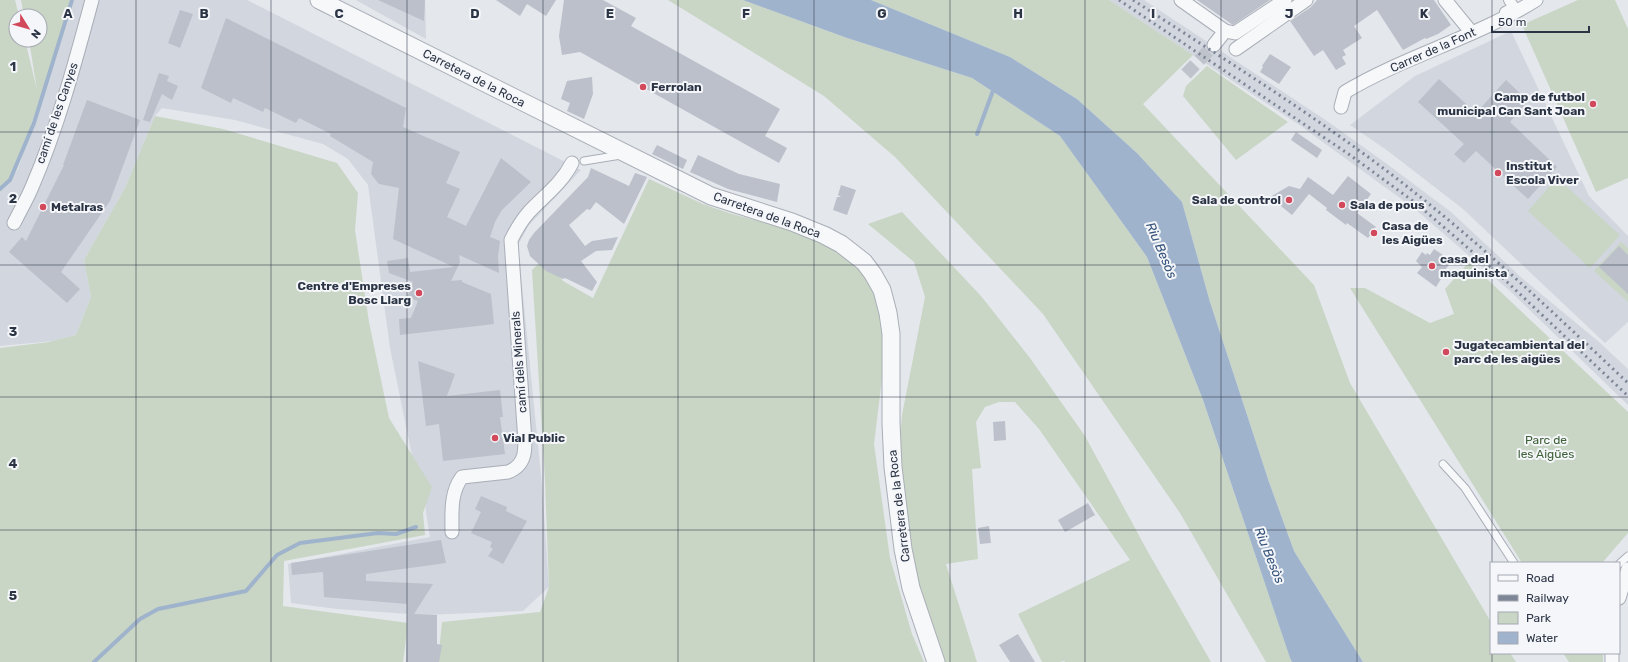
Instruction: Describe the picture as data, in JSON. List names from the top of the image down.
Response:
{
  "streets": {
    "street": [
      "Carrer de la Font",
      "Carretera de la Roca",
      "camí de les Canyes",
      "camí dels Minerals"
    ]
  },
  "water": ["Riu Besòs"],
  "parks": ["Parc de les Aigües"],
  "places": [
    "Ferrolan",
    "Camp de futbol municipal Can Sant Joan",
    "Institut Escola Viver",
    "Sala de control",
    "Sala de pous",
    "Metalras",
    "Casa de les Aigües",
    "casa del maquinista",
    "Centre d'Empreses Bosc Llarg",
    "Jugatecambiental del parc de les aigües",
    "Vial Public"
  ],
  "legend": [
    "Road",
    "Railway",
    "Park",
    "Water"
  ],
  "scale_bar": "50 m",
  "north": "bottom right",
  "grid": {
    "columns": [
      "A",
      "B",
      "C",
      "D",
      "E",
      "F",
      "G",
      "H",
      "I",
      "J",
      "K"
    ],
    "rows": [
      "1",
      "2",
      "3",
      "4",
      "5"
    ]
  }
}
